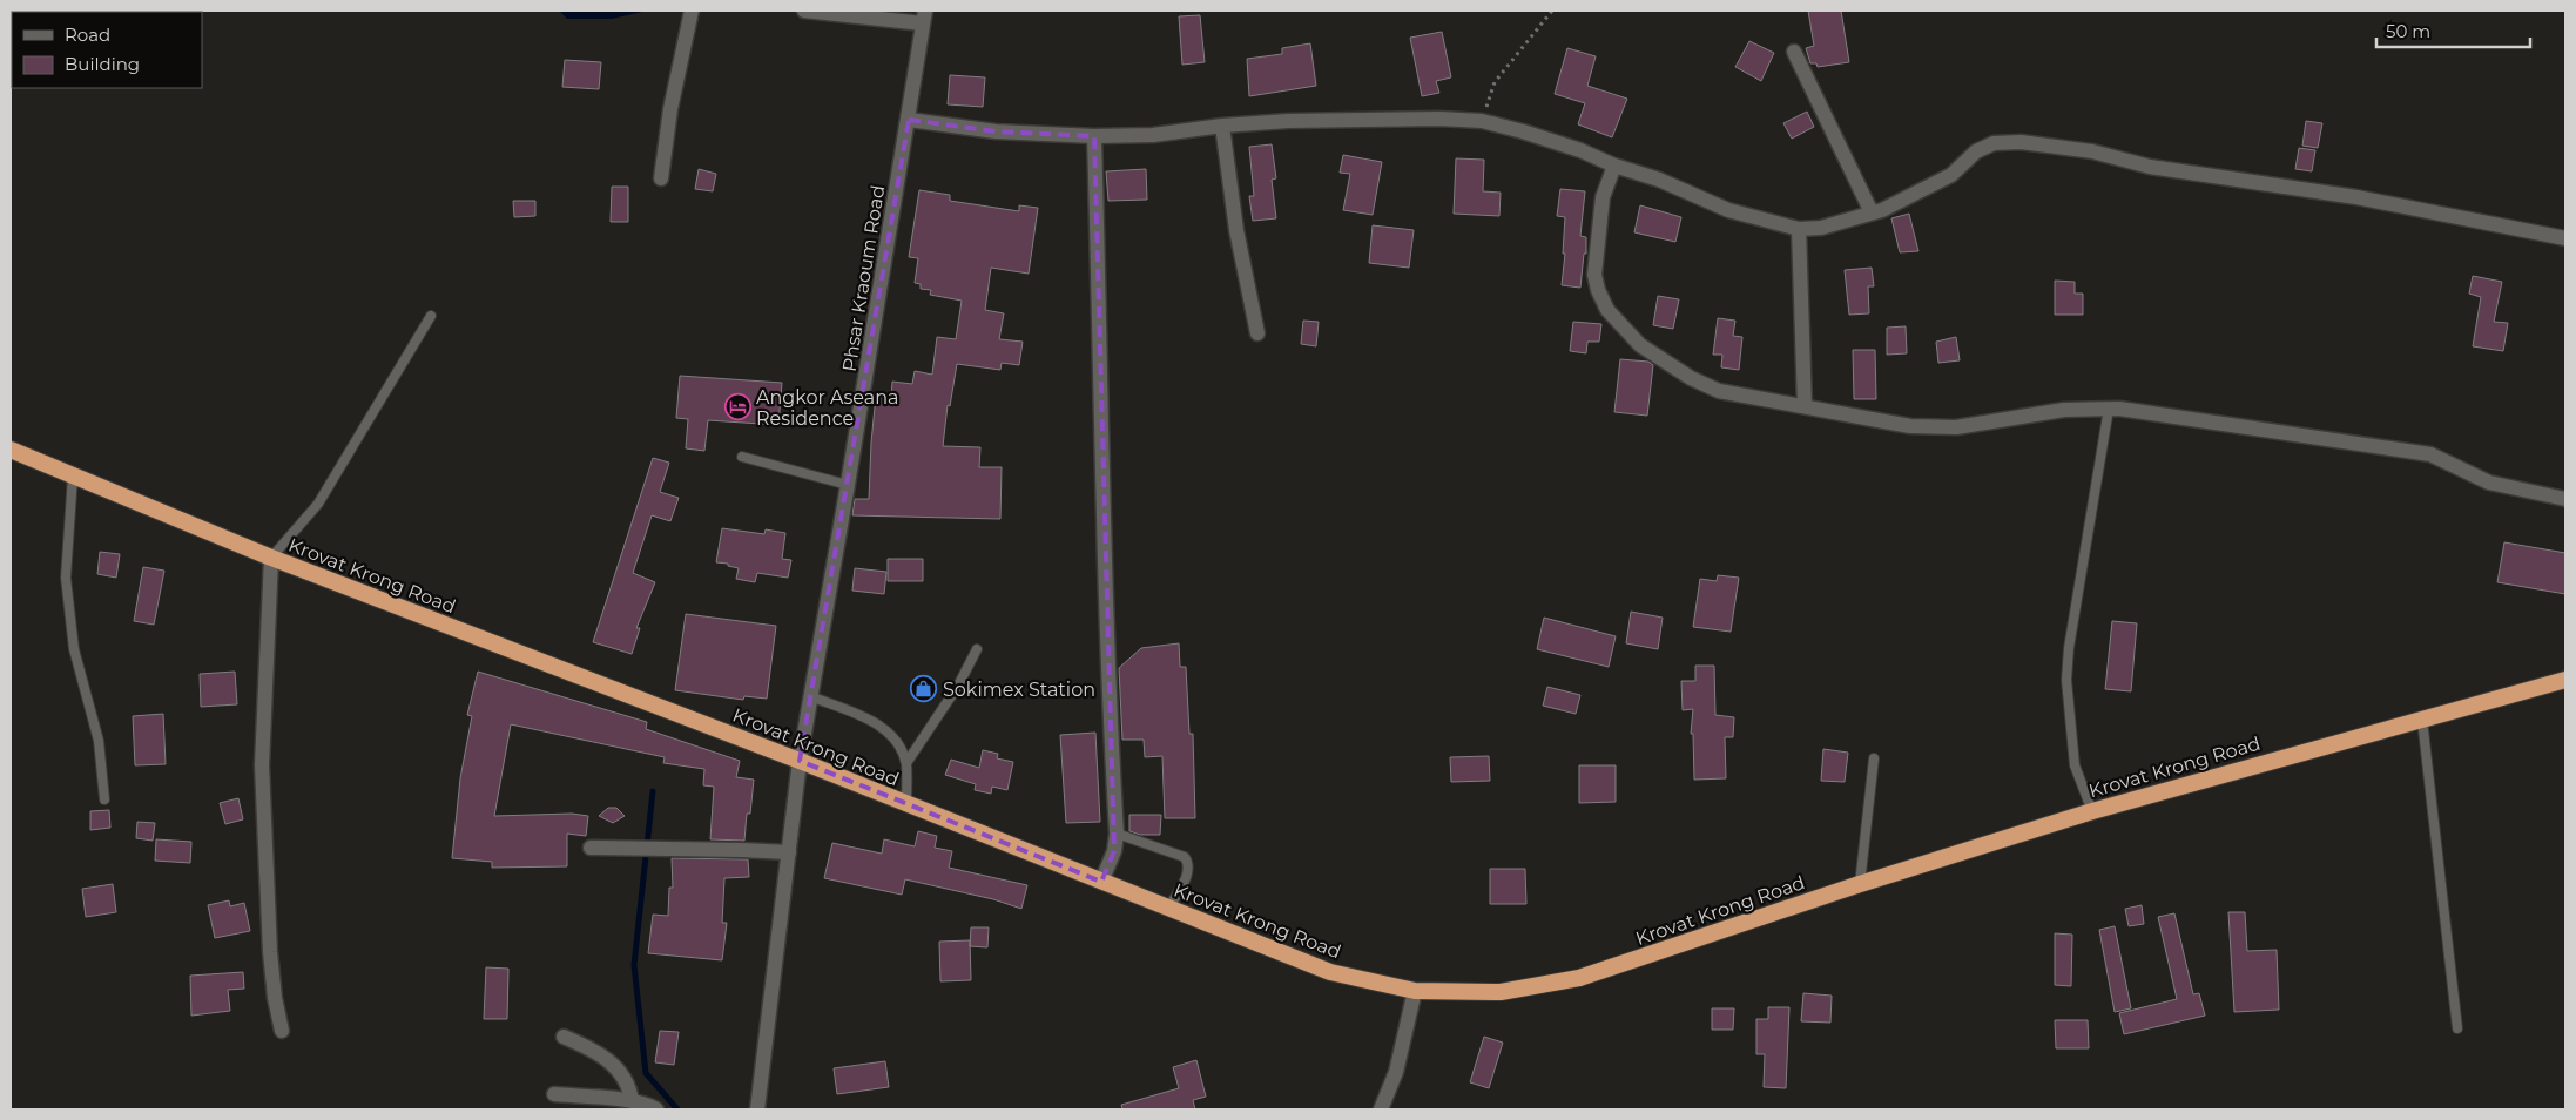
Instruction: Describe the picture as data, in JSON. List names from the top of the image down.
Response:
{
  "streets": {
    "highway": ["Krovat Krong Road"],
    "street": ["Phsar Kraoum Road"]
  },
  "crossings": [
    ["Phsar Kraoum Road", "Krovat Krong Road"]
  ],
  "places": {
    "hotel": ["Angkor Aseana Residence"],
    "shop": ["Sokimex Station"]
  },
  "legend": ["Road", "Building"],
  "scale_bar": "50 m"
}
